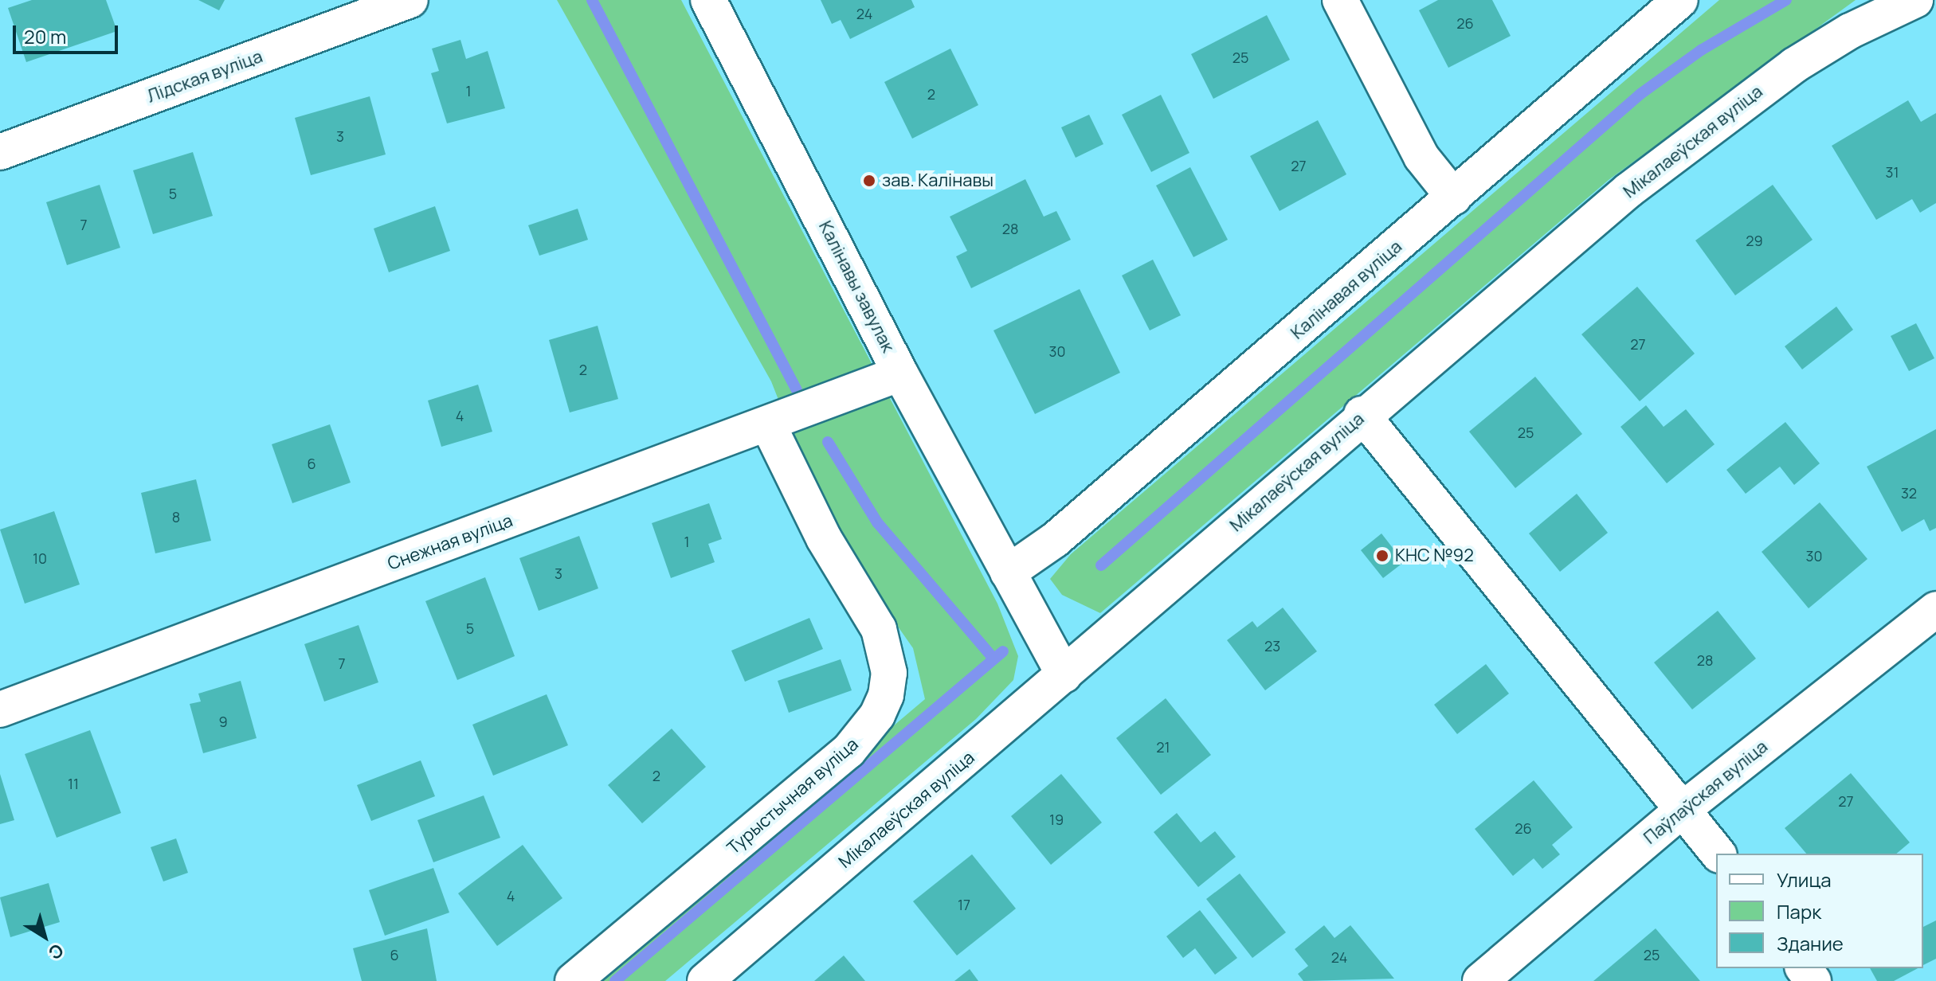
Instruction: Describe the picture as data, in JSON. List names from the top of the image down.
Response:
{
  "streets": {
    "street": [
      "Лідская вуліца",
      "Мікалаеўская вуліца",
      "Калінавы завулак",
      "Калінавая вуліца",
      "Снежная вуліца",
      "Паўлаўская вуліца",
      "Турыстычная вуліца"
    ]
  },
  "crossings": [
    ["Мікалаеўская вуліца", "Калінавы завулак"],
    ["Калінавы завулак", "Калінавая вуліца"],
    ["Калінавы завулак", "Снежная вуліца"],
    ["Снежная вуліца", "Турыстычная вуліца"]
  ],
  "places": ["зав. Калінавы", "КНС №92"],
  "house_numbers": [
    "24",
    "26",
    "25",
    "1",
    "2",
    "3",
    "27",
    "31",
    "5",
    "7",
    "28",
    "29",
    "27",
    "30",
    "2",
    "4",
    "25",
    "6",
    "32",
    "8",
    "1",
    "30",
    "10",
    "3",
    "5",
    "23",
    "28",
    "7",
    "9",
    "21",
    "2",
    "11",
    "27",
    "19",
    "26",
    "4",
    "17",
    "6",
    "25",
    "24"
  ],
  "legend": ["Улица", "Парк", "Здание"],
  "scale_bar": "20 m",
  "north": "bottom right"
}
